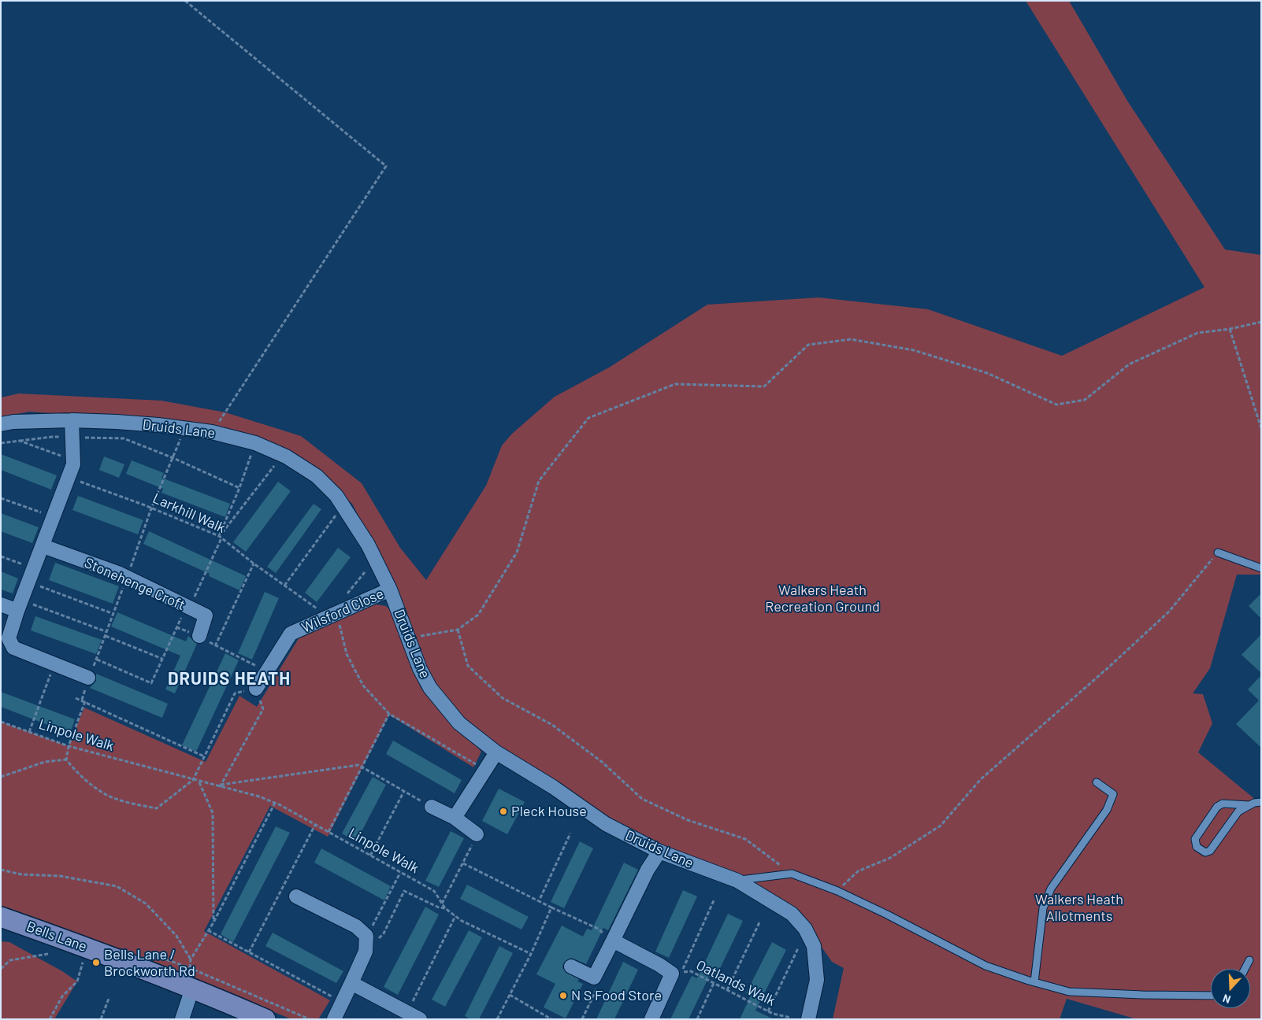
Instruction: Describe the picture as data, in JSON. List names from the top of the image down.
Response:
{
  "streets": {
    "street": [
      "Druids Lane",
      "Stonehenge Croft",
      "Wilsford Close",
      "Bells Lane"
    ],
    "path": ["Larkhill Walk", "Linpole Walk", "Oatlands Walk"]
  },
  "crossings": [
    ["Druids Lane", "Wilsford Close"],
    ["Larkhill Walk", "Wilsford Close"]
  ],
  "districts": ["DRUIDS HEATH"],
  "parks": ["Walkers Heath Recreation Ground", "Walkers Heath Allotments"],
  "places": ["Pleck House", "Bells Lane / Brockworth Rd", "N S Food Store"],
  "north": "bottom"
}
